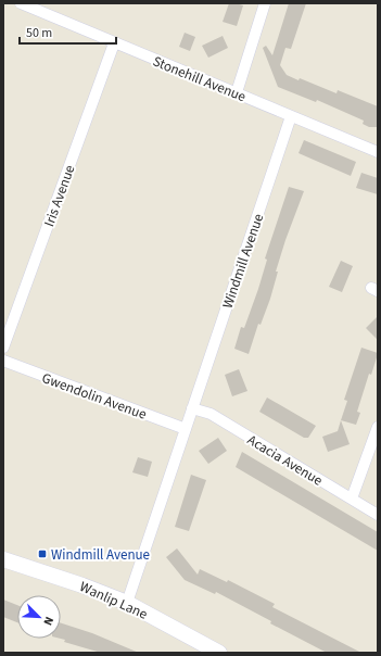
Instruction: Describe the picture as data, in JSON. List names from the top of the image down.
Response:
{
  "streets": {
    "street": [
      "Stonehill Avenue",
      "Iris Avenue",
      "Windmill Avenue",
      "Gwendolin Avenue",
      "Acacia Avenue",
      "Wanlip Lane"
    ]
  },
  "crossings": [
    ["Stonehill Avenue", "Iris Avenue"],
    ["Stonehill Avenue", "Windmill Avenue"],
    ["Windmill Avenue", "Gwendolin Avenue"],
    ["Windmill Avenue", "Acacia Avenue"],
    ["Windmill Avenue", "Wanlip Lane"]
  ],
  "places": {
    "transit": ["Windmill Avenue"]
  },
  "scale_bar": "50 m",
  "north": "bottom right"
}
